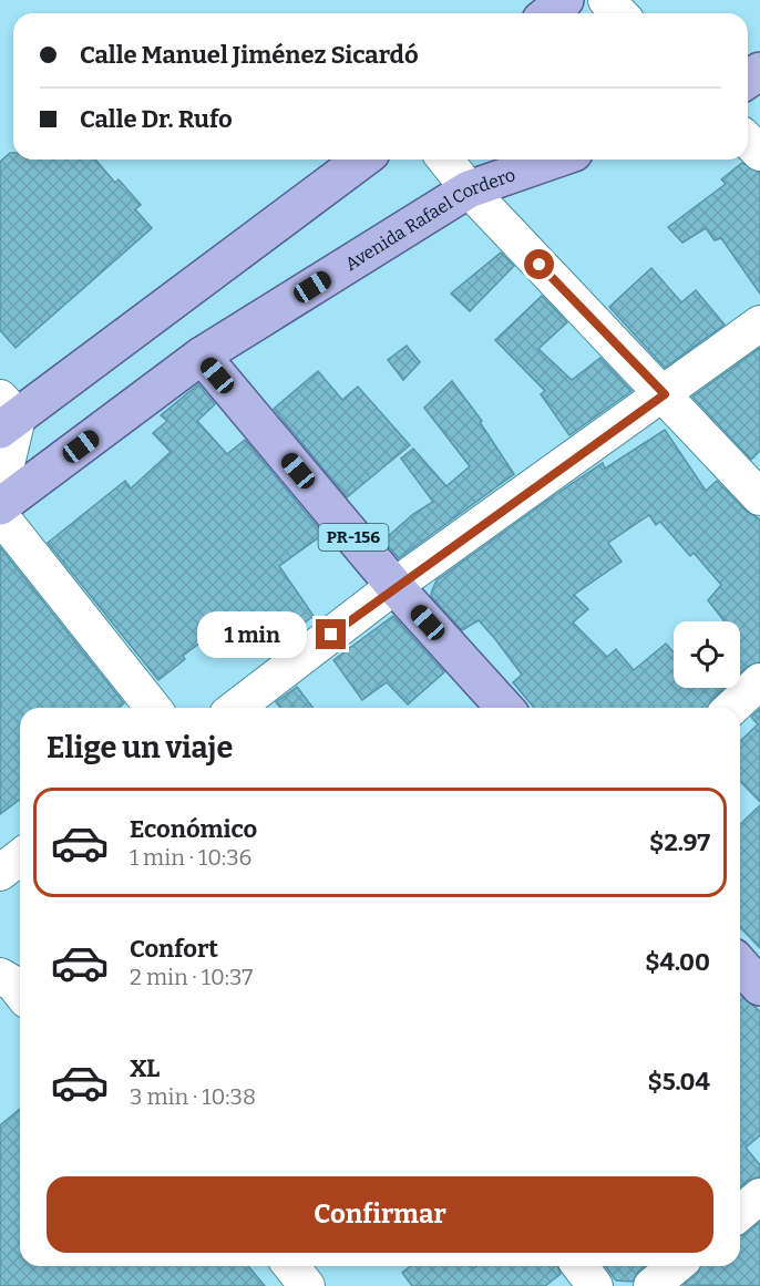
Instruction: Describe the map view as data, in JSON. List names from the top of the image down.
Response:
{
  "streets": {
    "main road": ["Avenida Rafael Cordero", "PR-156"]
  },
  "crossings": [
    ["Avenida Rafael Cordero", "PR-156"]
  ],
  "page": {
    "banner": ["Calle Manuel Jiménez Sicardó", "Calle Dr. Rufo"],
    "bubble": "1 min",
    "heading": "Elige un viaje",
    "list": [
      {
        "name": "Económico",
        "note": "1 min · 10:36",
        "value": "$2.97"
      },
      {
        "name": "Confort",
        "note": "2 min · 10:37",
        "value": "$4.00"
      },
      {
        "name": "XL",
        "note": "3 min · 10:38",
        "value": "$5.04"
      }
    ],
    "buttons": "Confirmar"
  }
}
